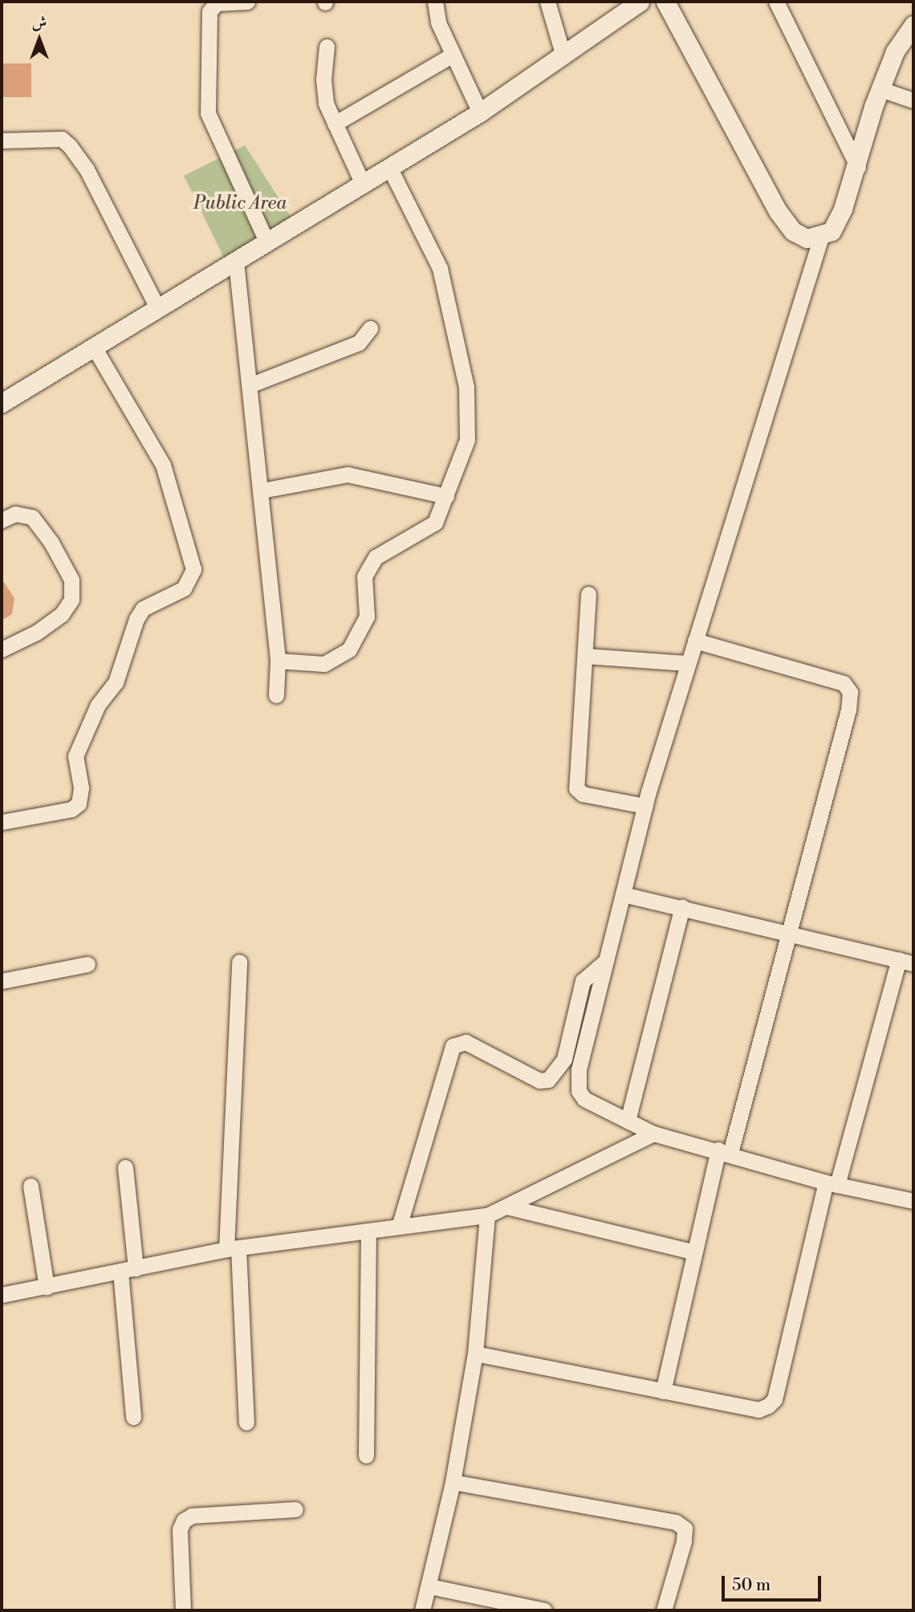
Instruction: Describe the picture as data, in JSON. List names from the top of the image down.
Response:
{
  "parks": ["Public Area"],
  "scale_bar": "50 m",
  "north": "top"
}
